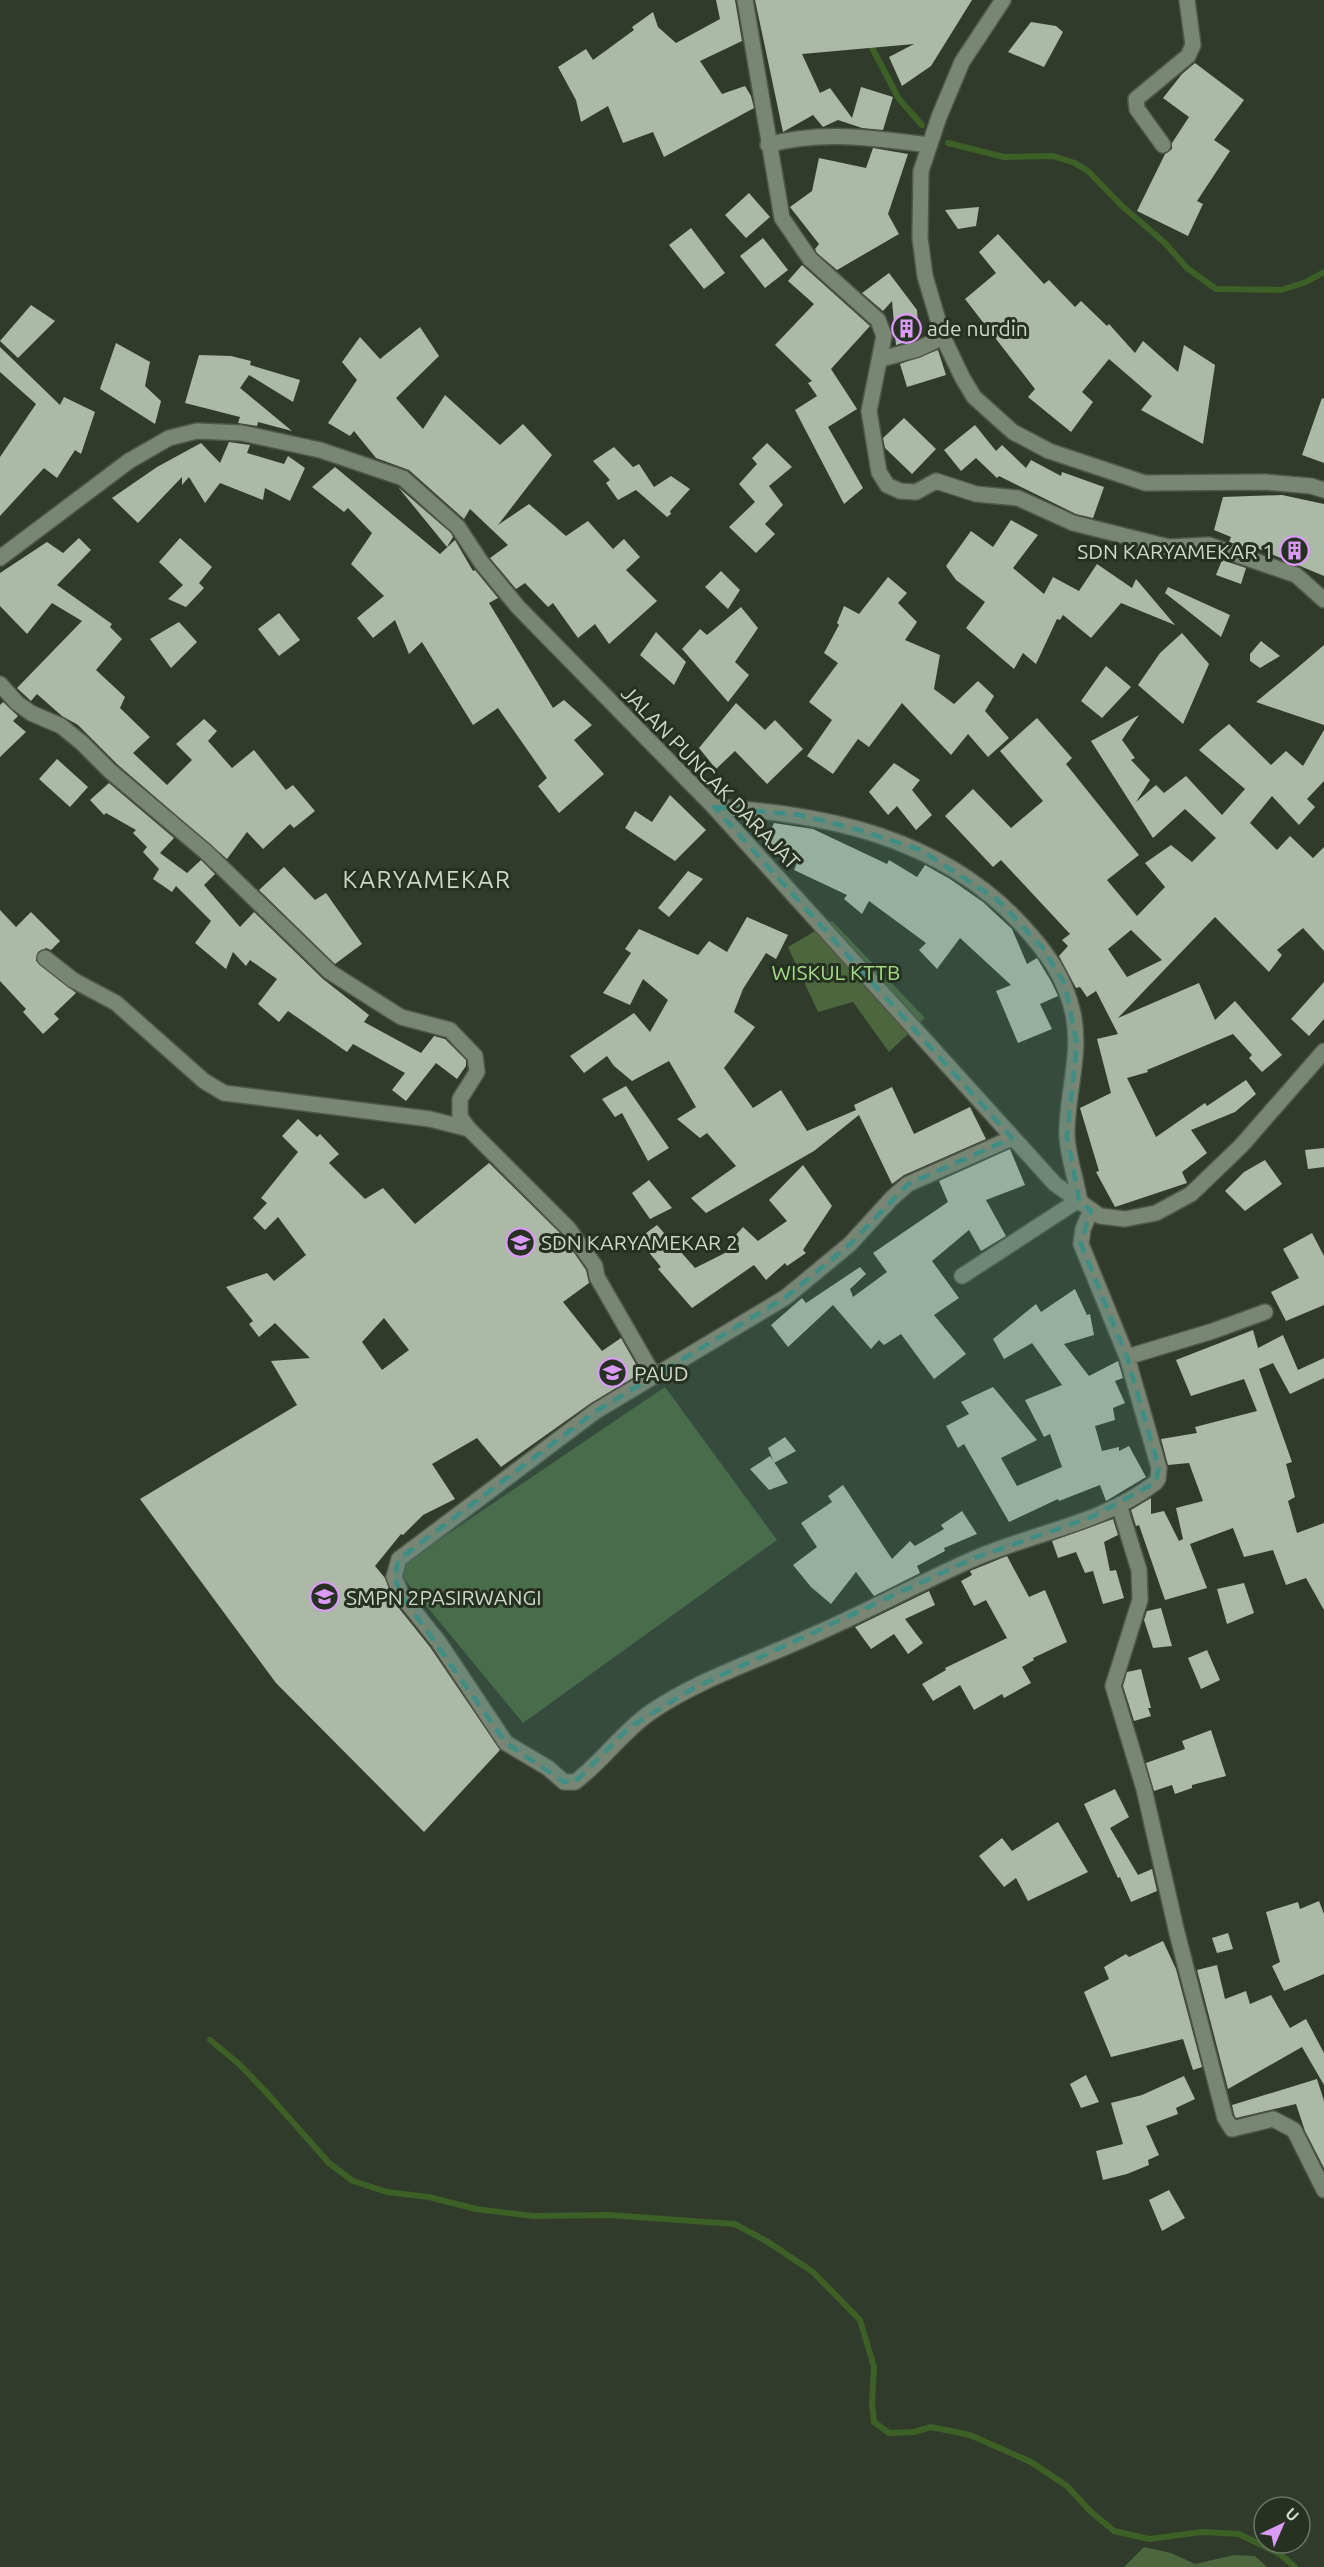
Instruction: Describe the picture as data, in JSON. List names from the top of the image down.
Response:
{
  "streets": {
    "street": ["JALAN PUNCAK DARAJAT"]
  },
  "districts": ["KARYAMEKAR"],
  "parks": ["WISKUL KTTB"],
  "places": {
    "building": ["ade nurdin", "SDN KARYAMEKAR 1"],
    "school or university": ["SDN KARYAMEKAR 2", "PAUD", "SMPN 2PASIRWANGI"]
  },
  "north": "top right"
}
